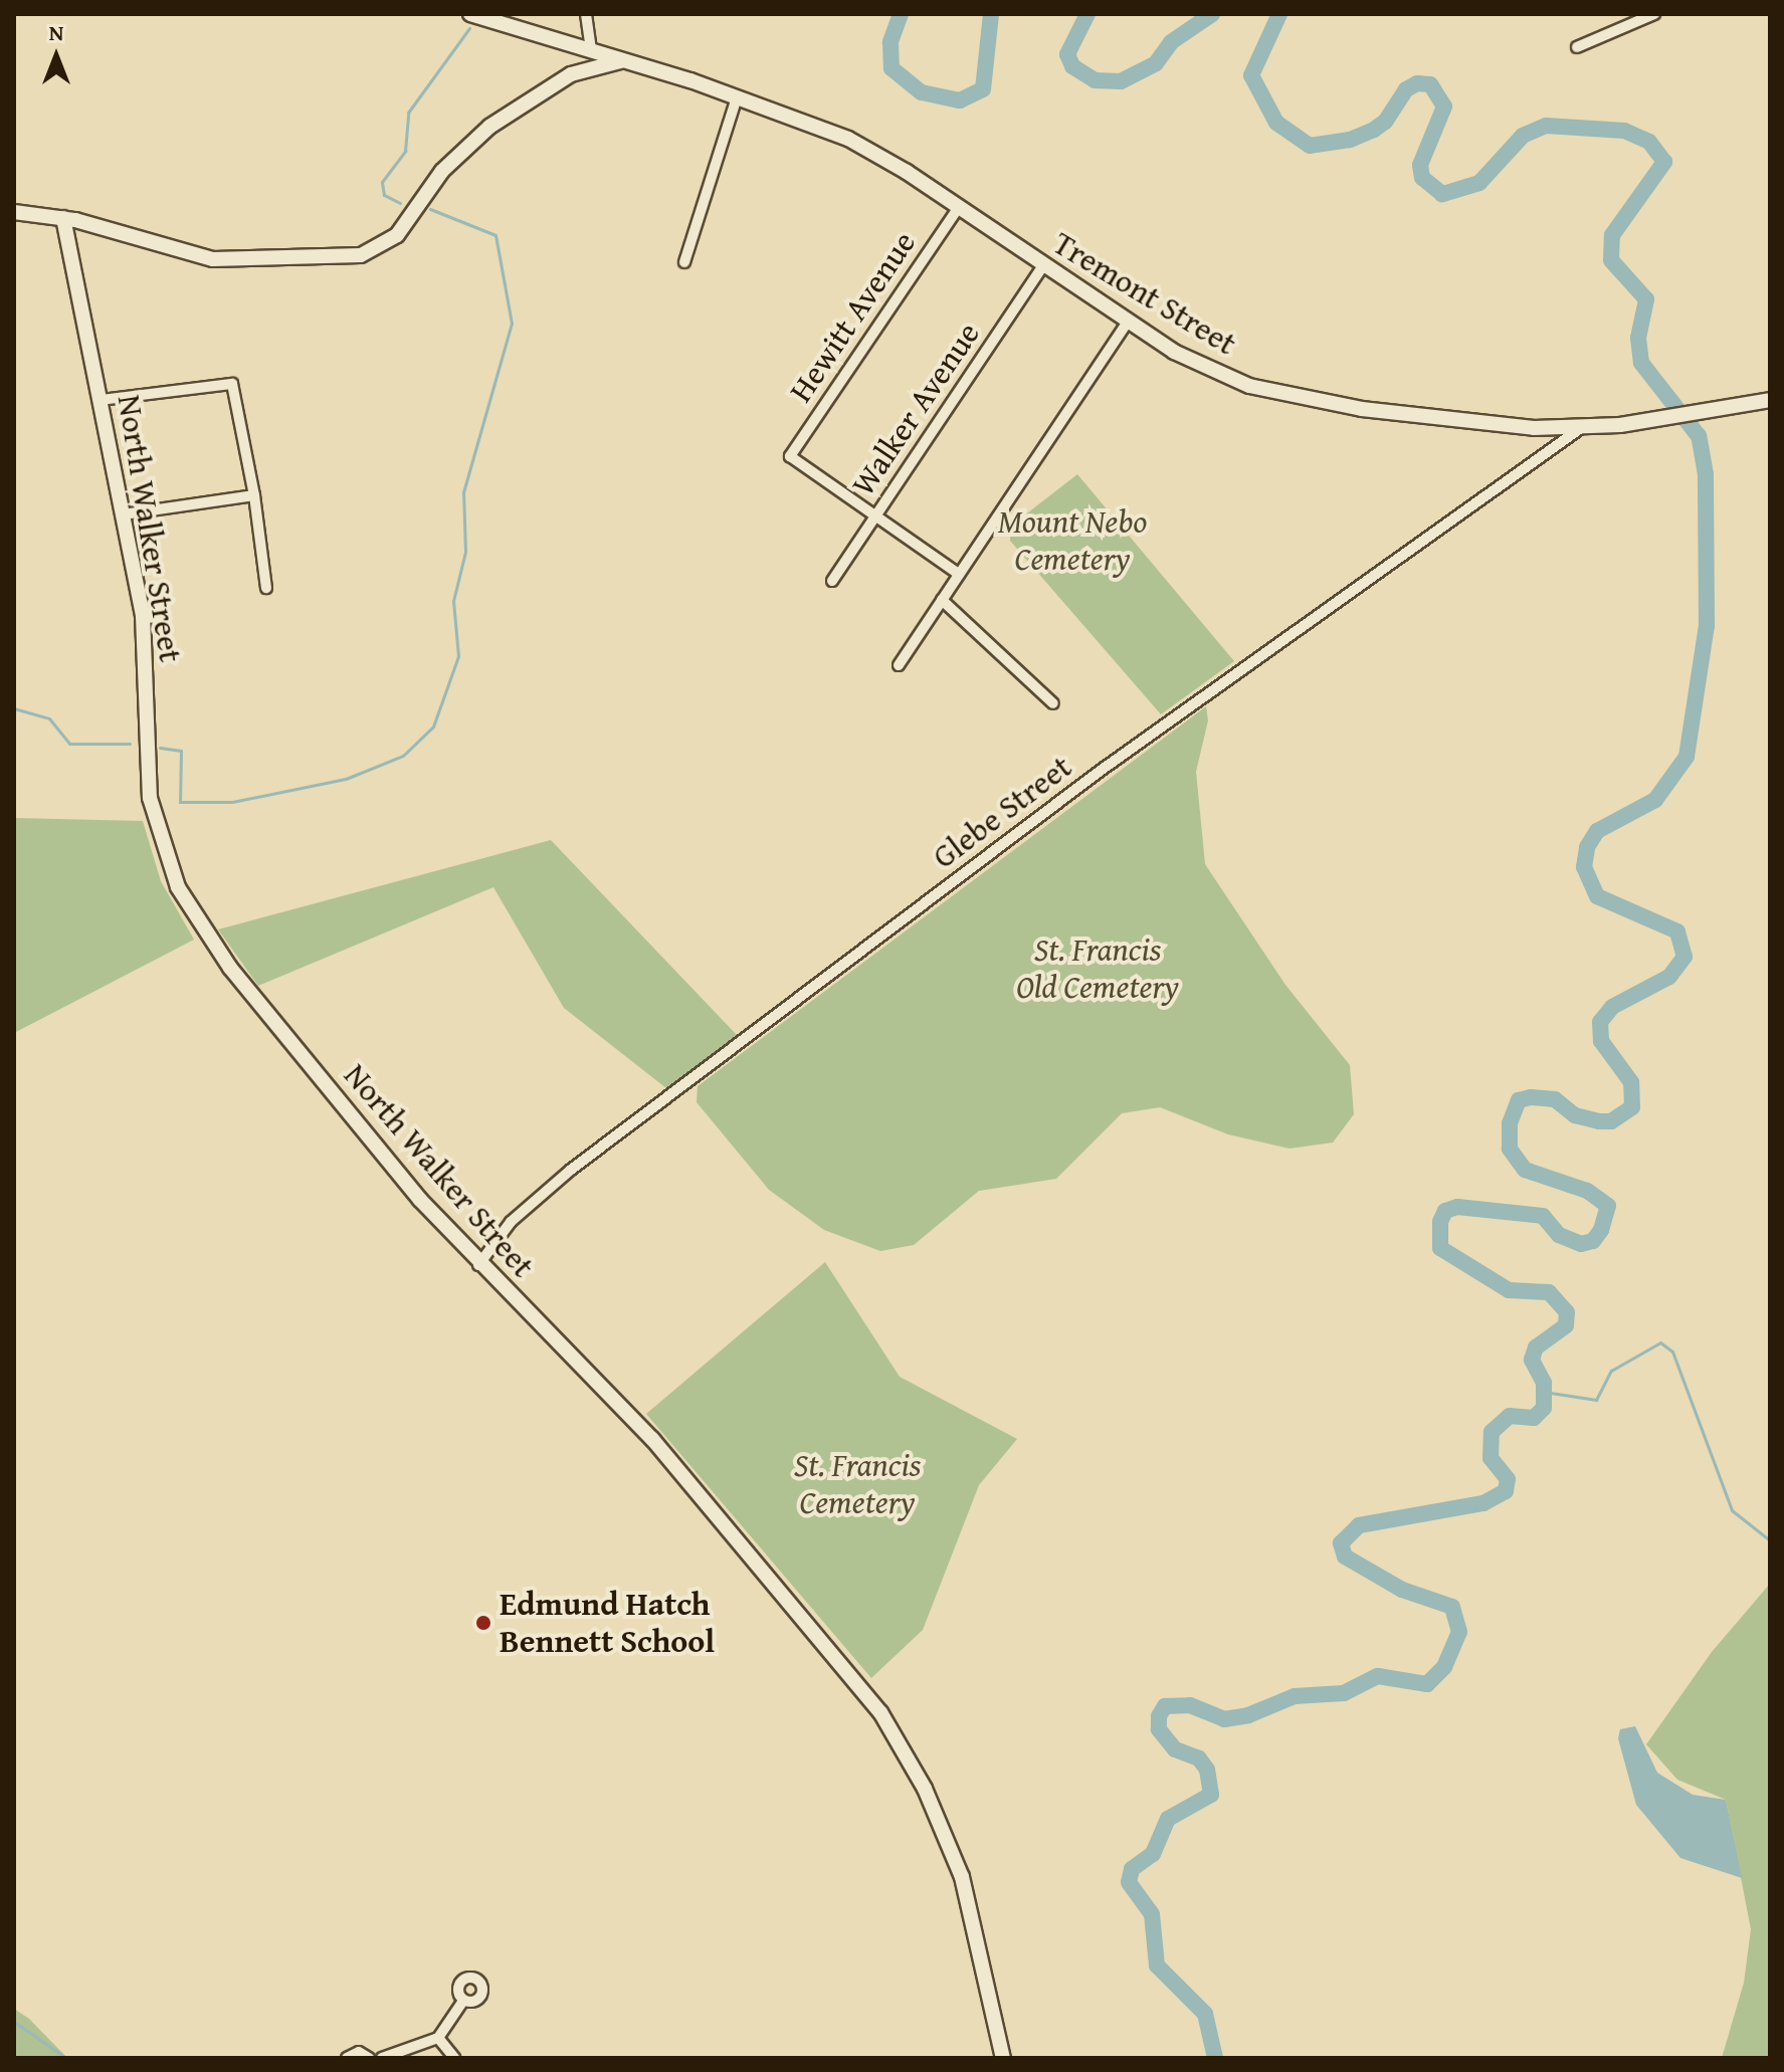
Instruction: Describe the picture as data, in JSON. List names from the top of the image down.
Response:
{
  "streets": {
    "main road": ["Tremont Street", "North Walker Street"],
    "street": ["Hewitt Avenue", "Walker Avenue", "Glebe Street"]
  },
  "crossings": [
    ["Tremont Street", "Hewitt Avenue"],
    ["Tremont Street", "Walker Avenue"],
    ["Tremont Street", "Glebe Street"],
    ["Hewitt Avenue", "Walker Avenue"],
    ["North Walker Street", "Glebe Street"]
  ],
  "parks": ["Mount Nebo Cemetery", "St. Francis Old Cemetery", "St. Francis Cemetery"],
  "places": ["Edmund Hatch Bennett School"],
  "north": "top"
}
